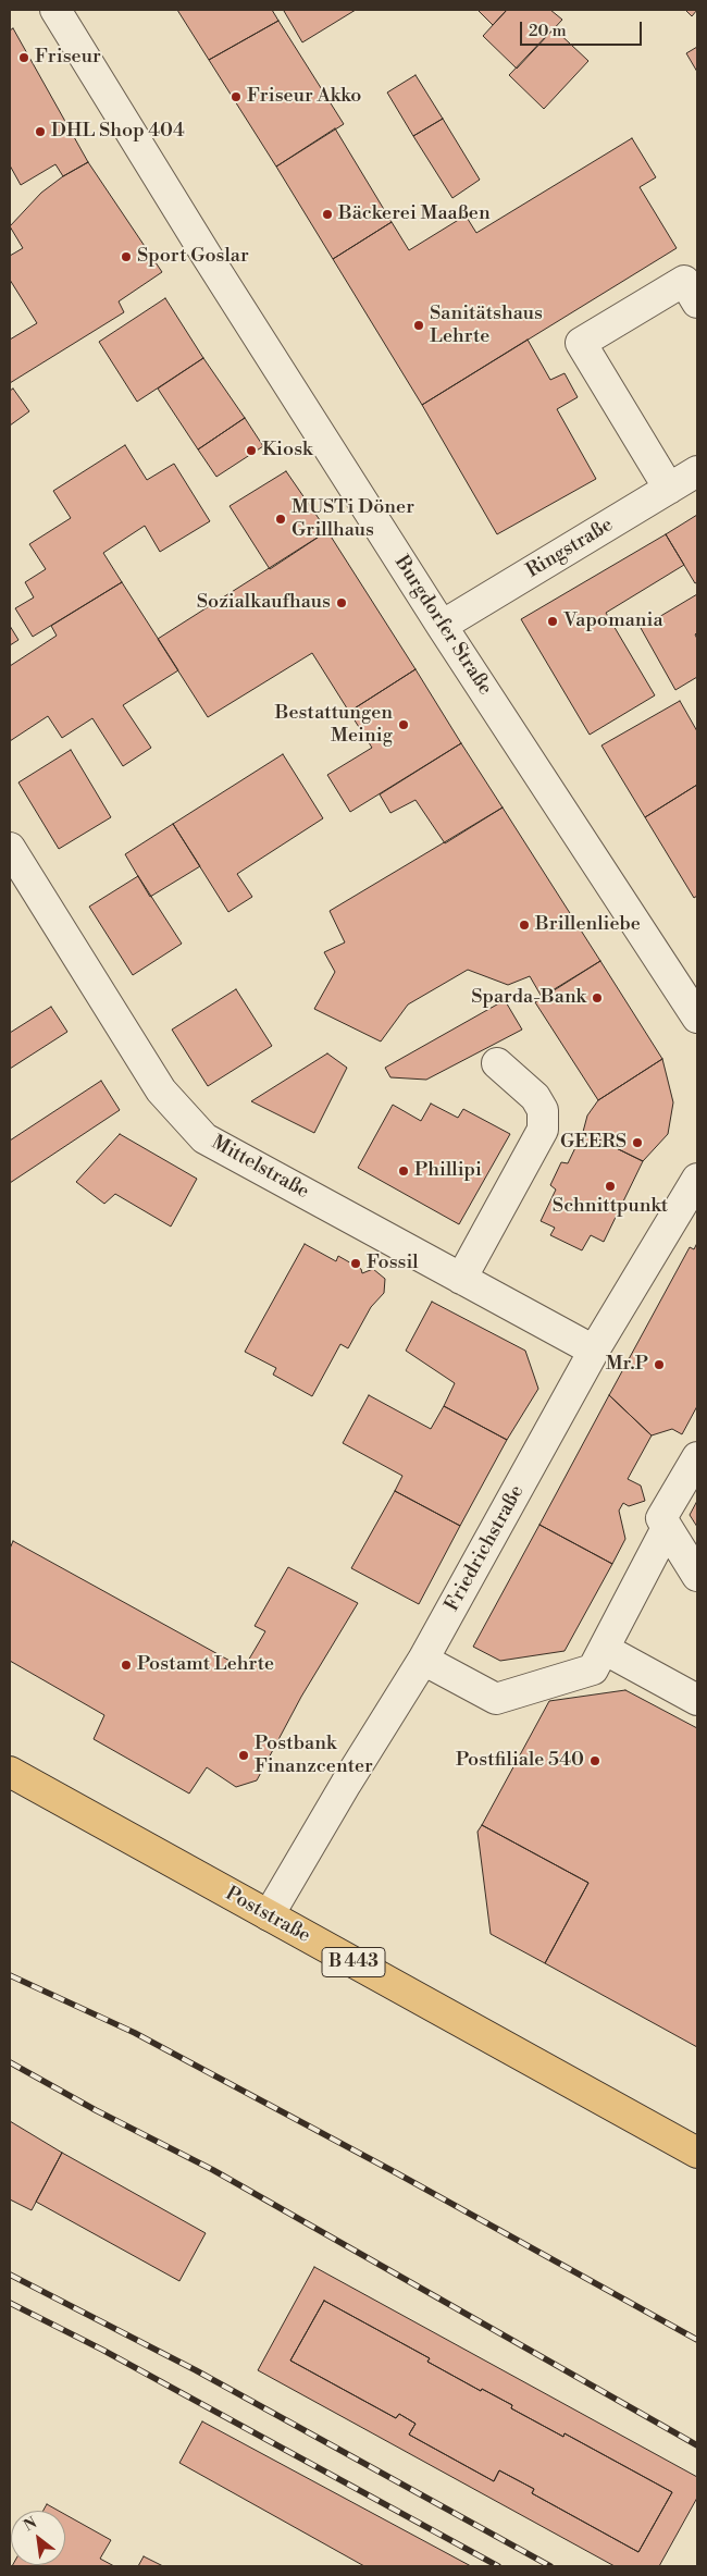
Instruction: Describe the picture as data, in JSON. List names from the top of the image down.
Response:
{
  "streets": {
    "main road": ["Poststraße", "B 443"],
    "street": [
      "Ringstraße",
      "Burgdorfer Straße",
      "Mittelstraße",
      "Friedrichstraße"
    ]
  },
  "crossings": [
    ["Ringstraße", "Burgdorfer Straße"],
    ["Mittelstraße", "Friedrichstraße"],
    ["Friedrichstraße", "Poststraße"]
  ],
  "places": [
    "Friseur",
    "Friseur Akko",
    "DHL Shop 404",
    "Bäckerei Maaßen",
    "Sport Goslar",
    "Sanitätshaus Lehrte",
    "Kiosk",
    "MUSTi Döner Grillhaus",
    "Sozialkaufhaus",
    "Vapomania",
    "Bestattungen Meinig",
    "Brillenliebe",
    "Sparda-Bank",
    "GEERS",
    "Phillipi",
    "Schnittpunkt",
    "Fossil",
    "Mr.P",
    "Postamt Lehrte",
    "Postbank Finanzcenter",
    "Postfiliale 540"
  ],
  "scale_bar": "20 m",
  "north": "top left"
}
